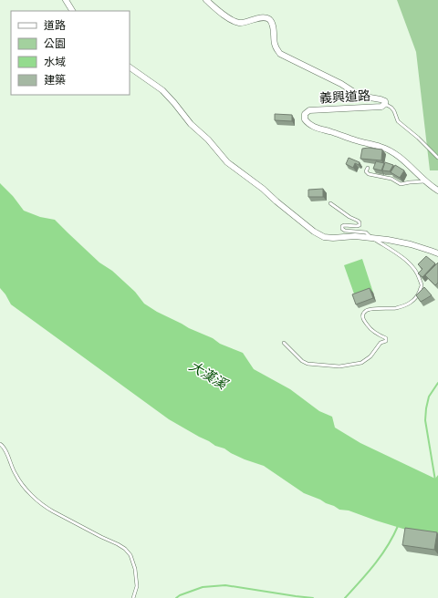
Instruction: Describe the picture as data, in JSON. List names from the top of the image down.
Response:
{
  "streets": {
    "street": ["義興道路"]
  },
  "water": ["大漢溪"],
  "legend": [
    "道路",
    "公園",
    "水域",
    "建築"
  ]
}
